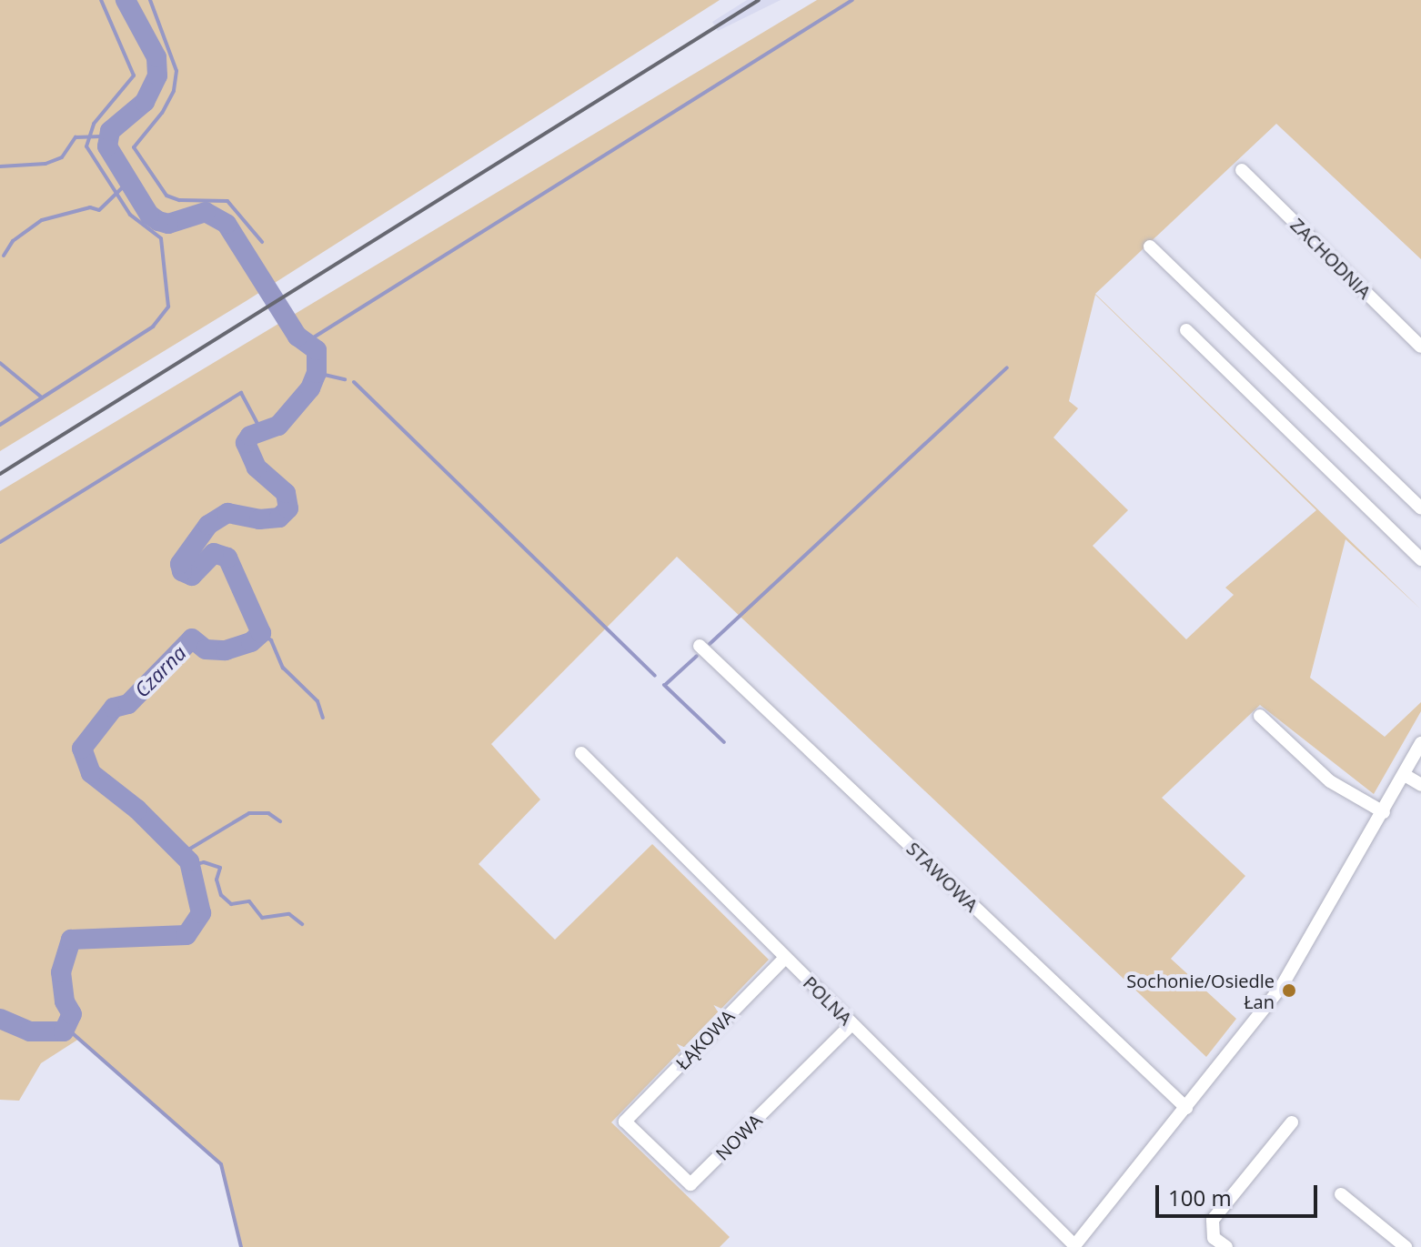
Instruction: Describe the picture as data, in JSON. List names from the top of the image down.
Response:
{
  "streets": {
    "street": [
      "ZACHODNIA",
      "STAWOWA",
      "POLNA",
      "ŁĄKOWA",
      "NOWA"
    ]
  },
  "crossings": [
    ["POLNA", "ŁĄKOWA"],
    ["POLNA", "NOWA"],
    ["ŁĄKOWA", "NOWA"]
  ],
  "water": ["Czarna"],
  "places": ["Sochonie/Osiedle Łan"],
  "scale_bar": "100 m"
}
